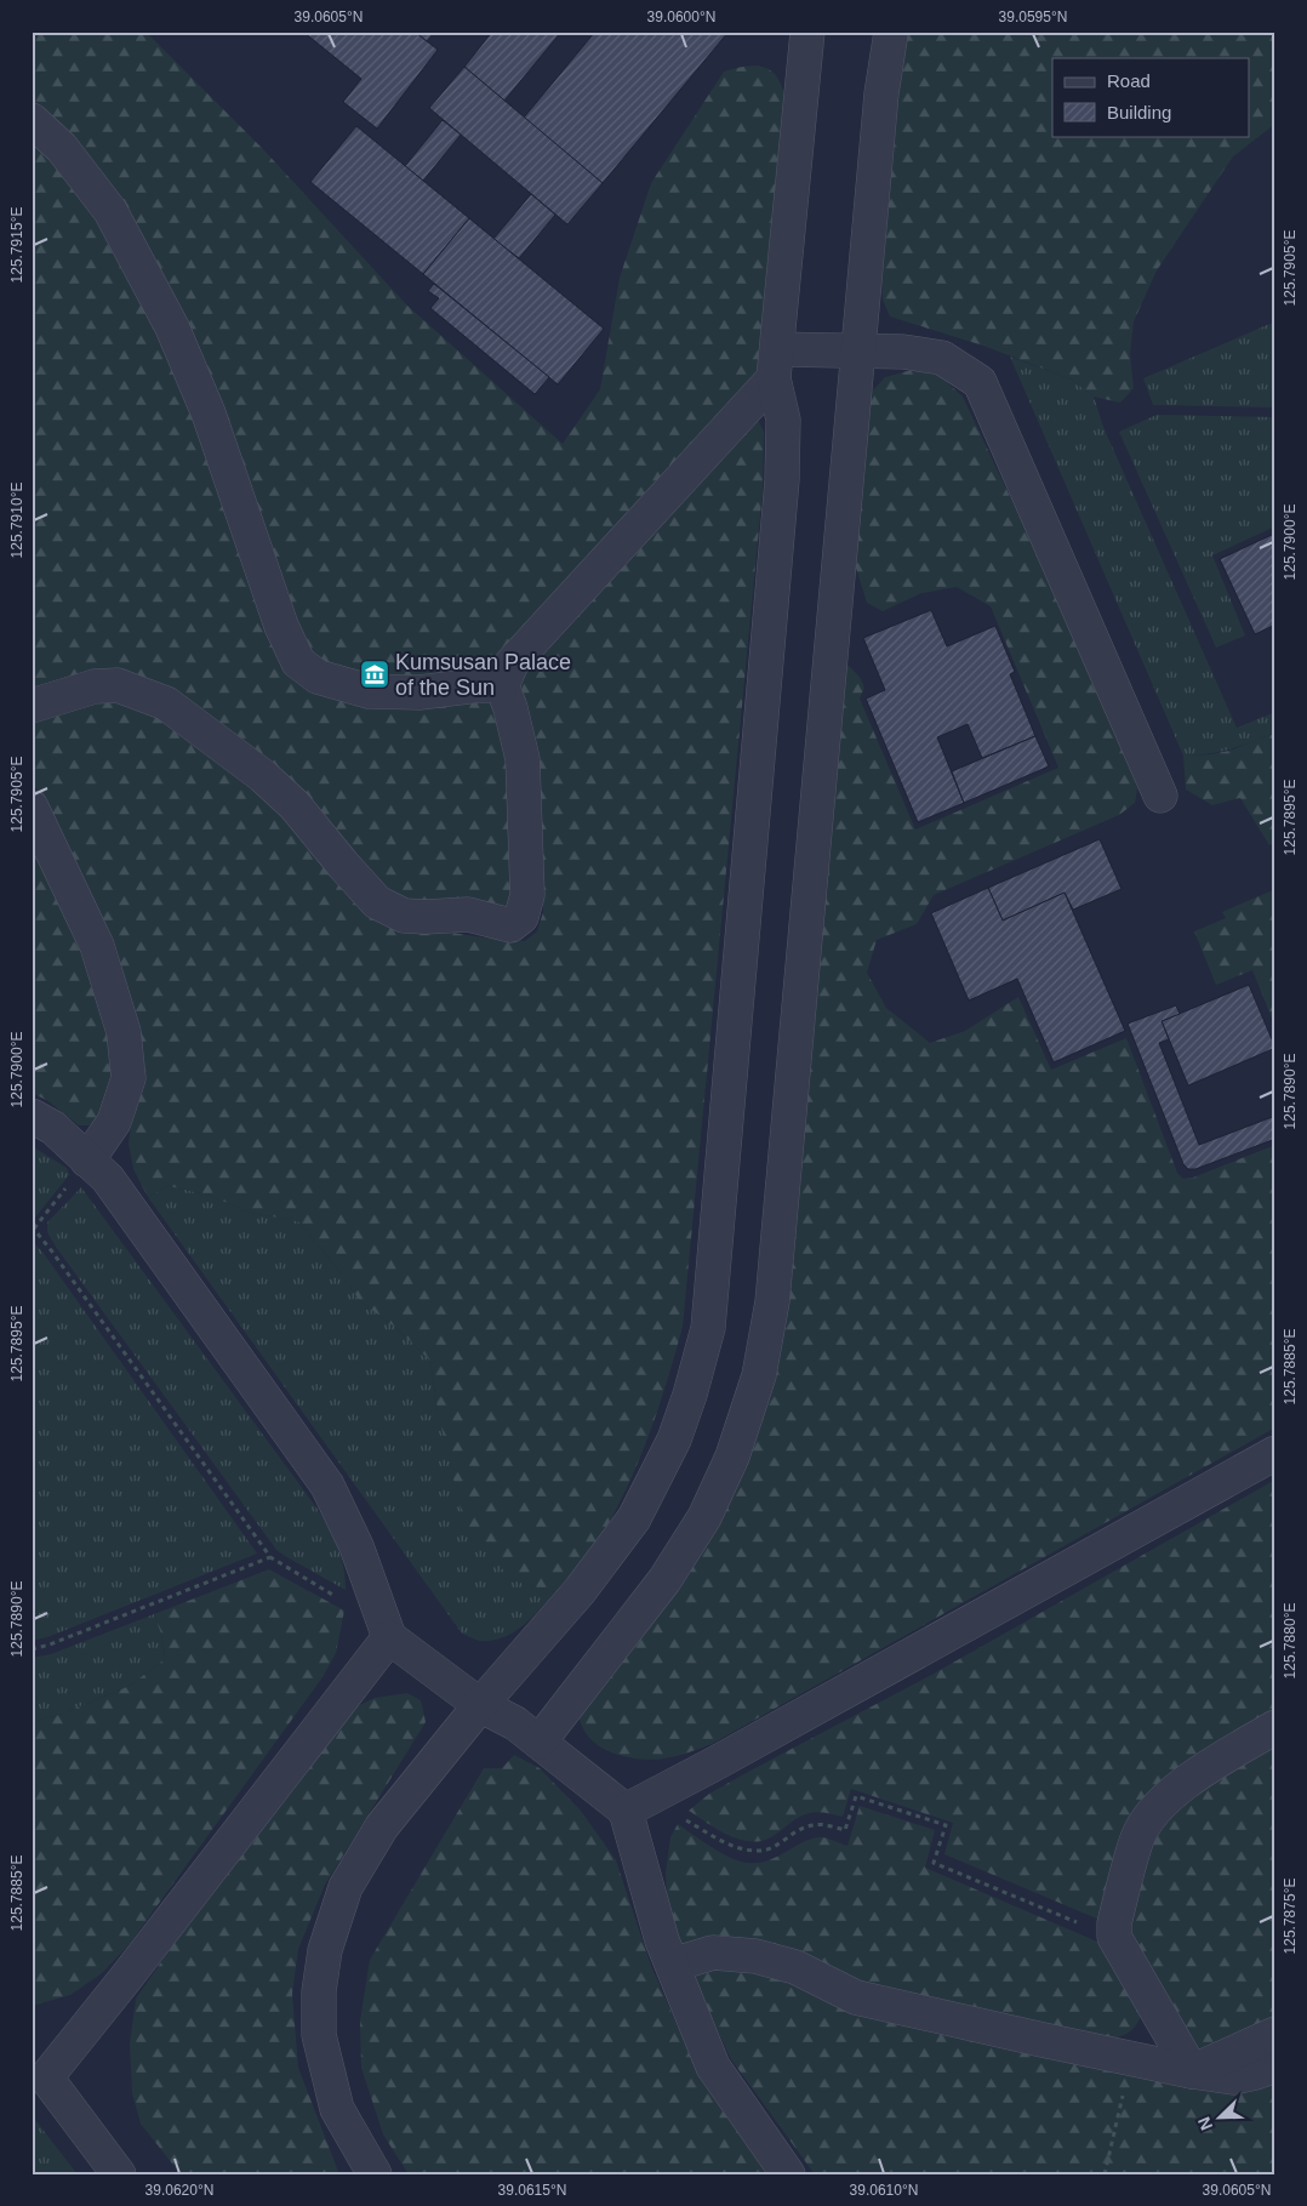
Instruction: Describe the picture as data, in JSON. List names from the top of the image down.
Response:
{
  "places": {
    "museum": ["Kumsusan Palace of the Sun"]
  },
  "legend": ["Road", "Building"],
  "north": "bottom left",
  "coordinates": [
    "39.0605°N",
    "39.0600°N",
    "39.0595°N",
    "125.7915°E",
    "125.7905°E",
    "125.7910°E",
    "125.7900°E",
    "125.7895°E",
    "125.7890°E",
    "125.7885°E",
    "125.7880°E",
    "125.7875°E",
    "39.0620°N",
    "39.0615°N",
    "39.0610°N"
  ]
}
